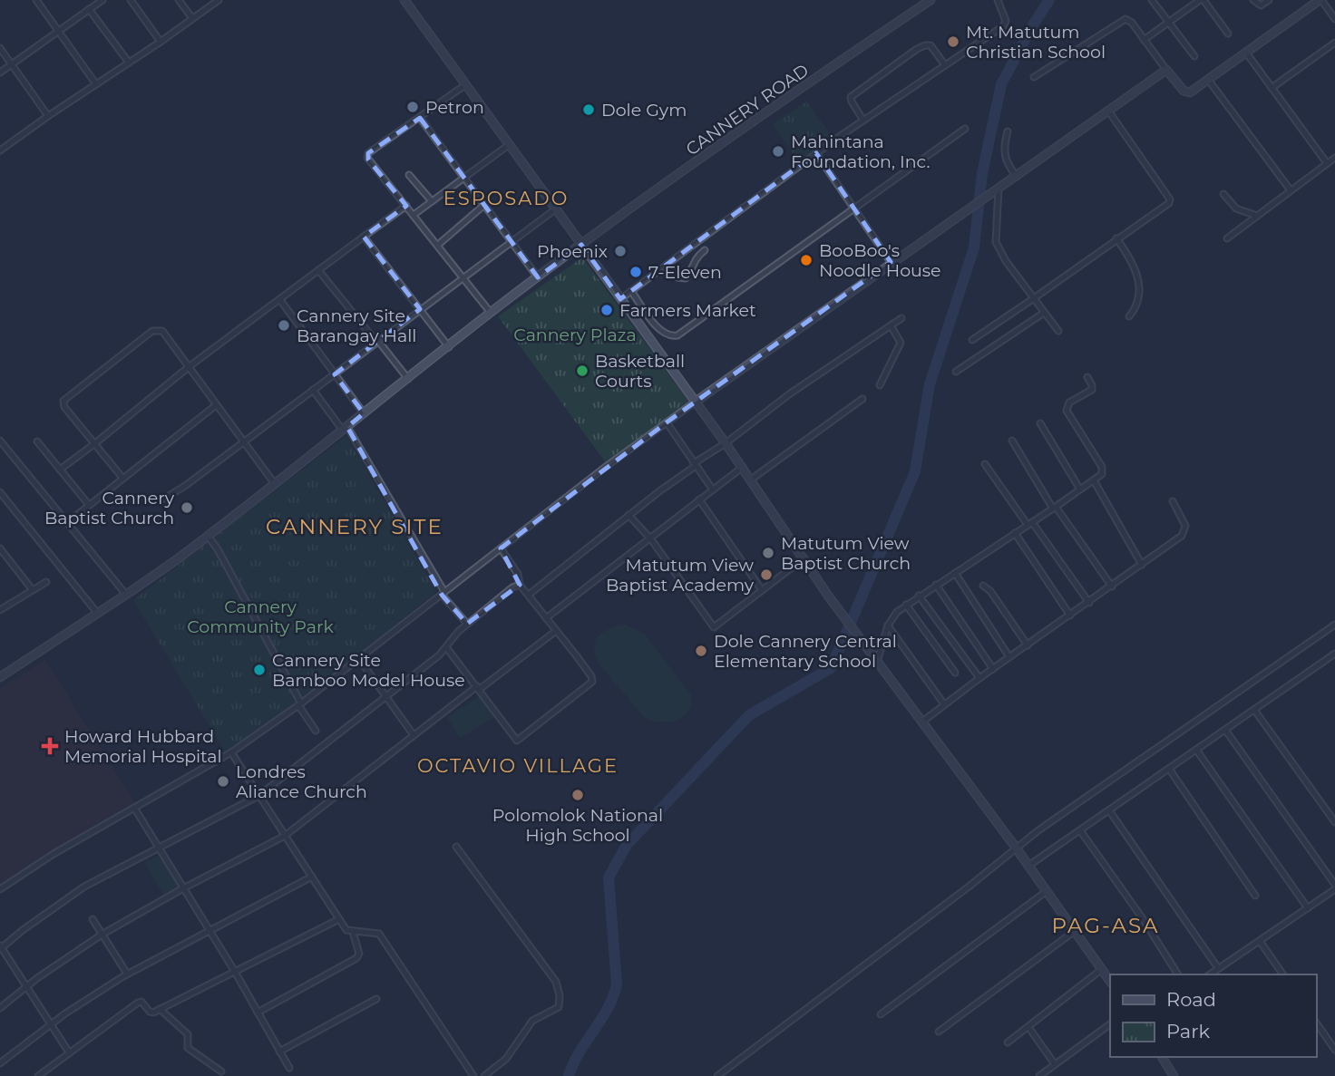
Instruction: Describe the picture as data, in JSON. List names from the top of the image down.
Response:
{
  "streets": {
    "street": ["CANNERY ROAD"]
  },
  "districts": [
    "ESPOSADO",
    "CANNERY SITE",
    "OCTAVIO VILLAGE",
    "PAG-ASA"
  ],
  "parks": ["Cannery Plaza", "Cannery Community Park"],
  "places": {
    "other": [
      "Mt. Matutum Christian School",
      "Petron",
      "Dole Gym",
      "Mahintana Foundation, Inc.",
      "Phoenix",
      "BooBoo's Noodle House",
      "7-Eleven",
      "Farmers Market",
      "Cannery Site Barangay Hall",
      "Basketball Courts",
      "Cannery Baptist Church",
      "Matutum View Baptist Church",
      "Matutum View Baptist Academy",
      "Dole Cannery Central Elementary School",
      "Cannery Site Bamboo Model House",
      "Londres Aliance Church",
      "Polomolok National High School"
    ],
    "health": ["Howard Hubbard Memorial Hospital"]
  },
  "legend": ["Road", "Park"]
}
